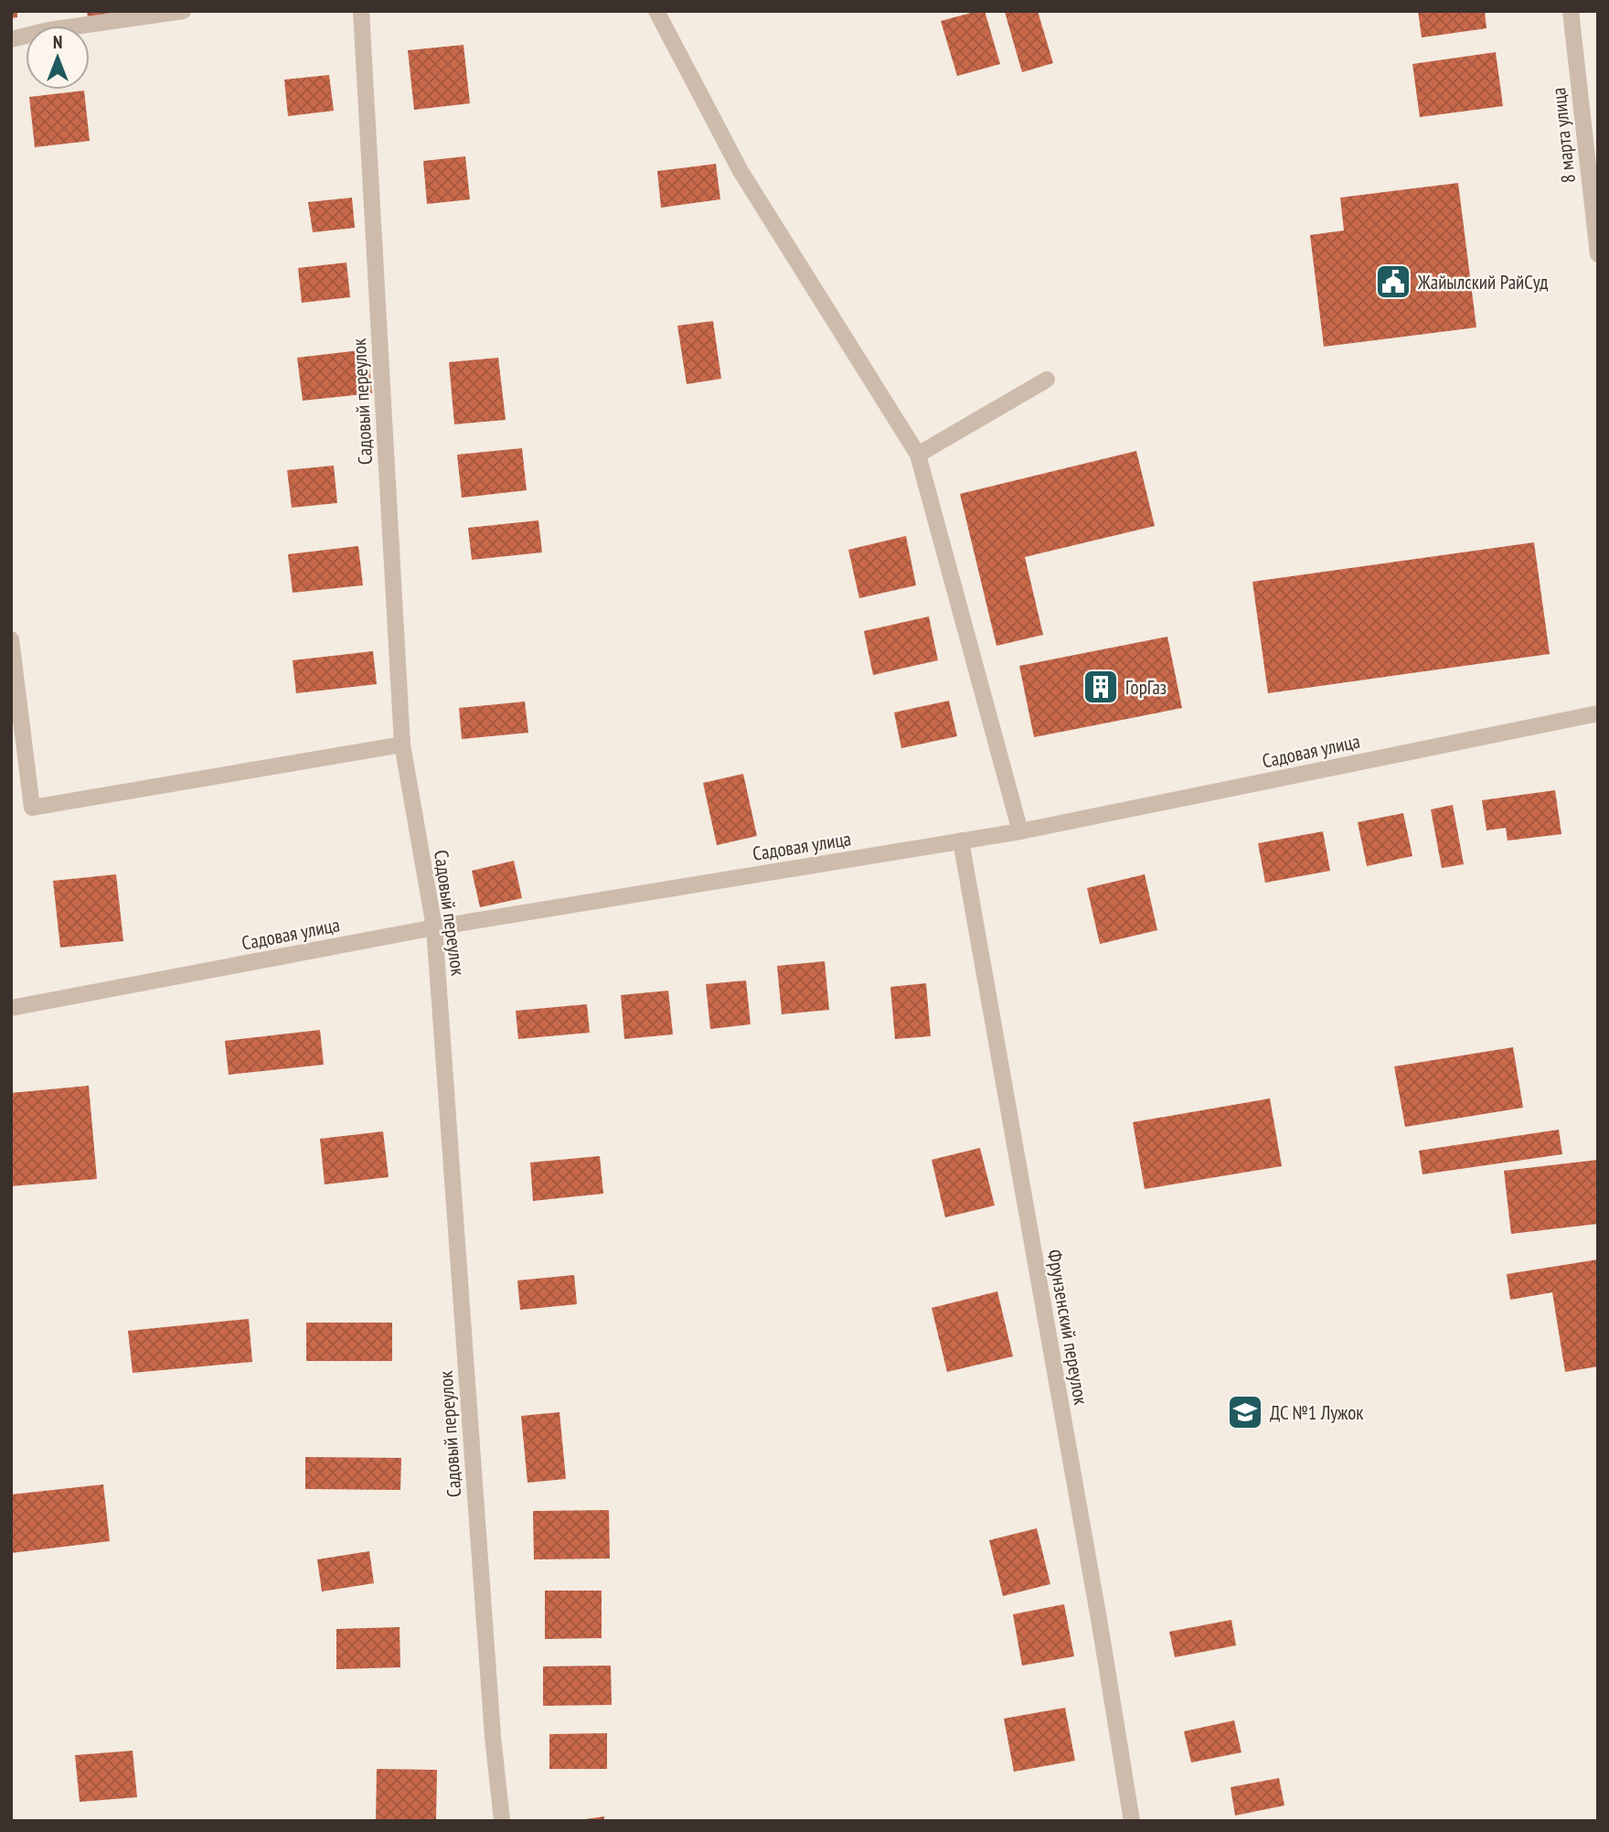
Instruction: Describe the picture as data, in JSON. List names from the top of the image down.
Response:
{
  "streets": {
    "street": [
      "8 марта улица",
      "Садовый переулок",
      "Садовая улица",
      "Фрунзенский переулок"
    ]
  },
  "crossings": [
    ["Садовый переулок", "Садовая улица"],
    ["Садовая улица", "Фрунзенский переулок"]
  ],
  "places": {
    "public building": ["Жайылский РайСуд"],
    "building": ["ГорГаз"],
    "school or university": ["ДС №1 Лужок"]
  },
  "north": "top"
}
